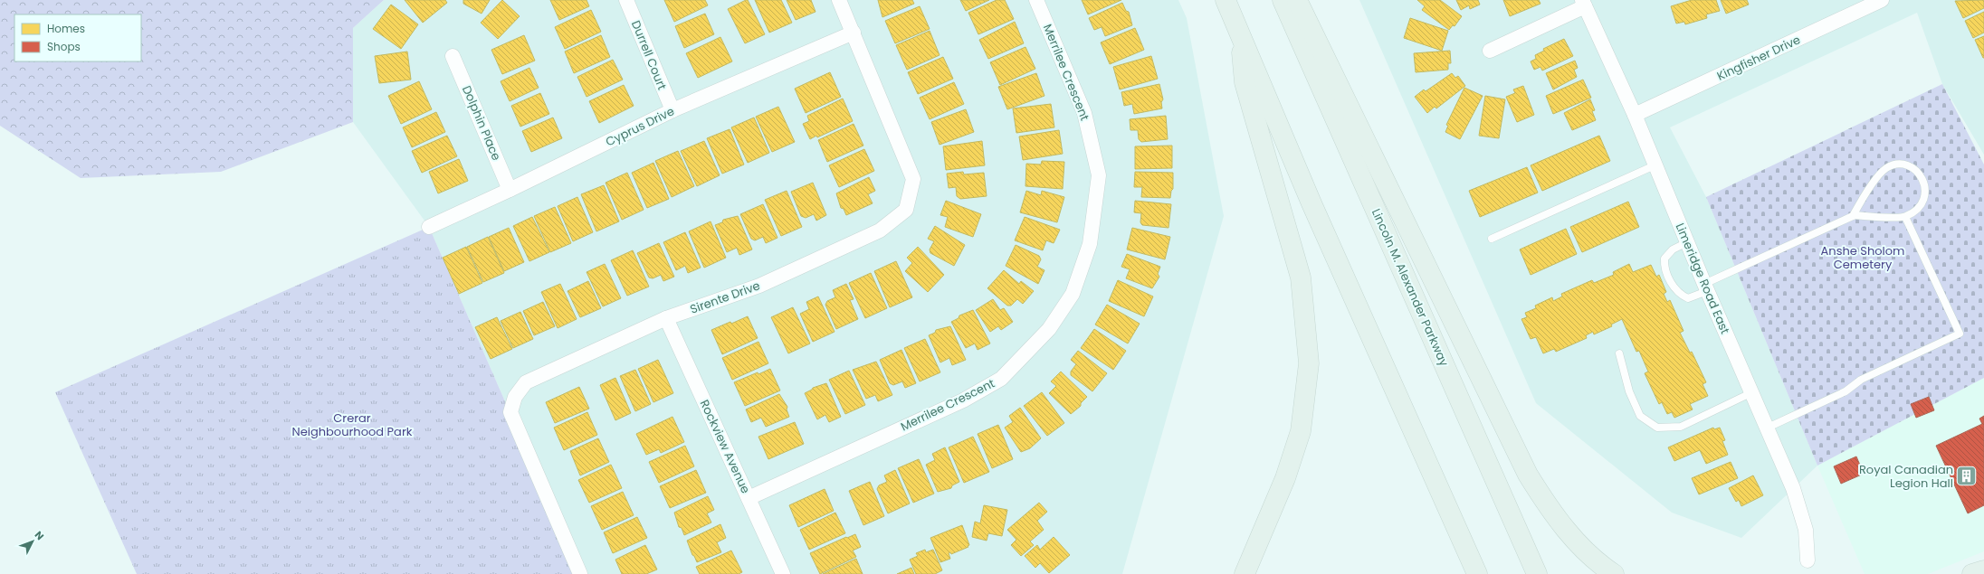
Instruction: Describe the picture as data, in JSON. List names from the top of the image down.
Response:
{
  "streets": {
    "highway": ["Lincoln M. Alexander Parkway"],
    "street": [
      "Durrell Court",
      "Kingfisher Drive",
      "Merrilee Crescent",
      "Dolphin Place",
      "Cyprus Drive",
      "Limeridge Road East",
      "Sirente Drive",
      "Rockview Avenue"
    ]
  },
  "crossings": [
    ["Durrell Court", "Cyprus Drive"],
    ["Kingfisher Drive", "Limeridge Road East"],
    ["Merrilee Crescent", "Rockview Avenue"],
    ["Dolphin Place", "Cyprus Drive"],
    ["Cyprus Drive", "Sirente Drive"],
    ["Sirente Drive", "Rockview Avenue"]
  ],
  "parks": ["Anshe Sholom Cemetery", "Crerar Neighbourhood Park"],
  "places": {
    "building": ["Royal Canadian Legion Hall"]
  },
  "legend": ["Homes", "Shops"],
  "north": "top right"
}
